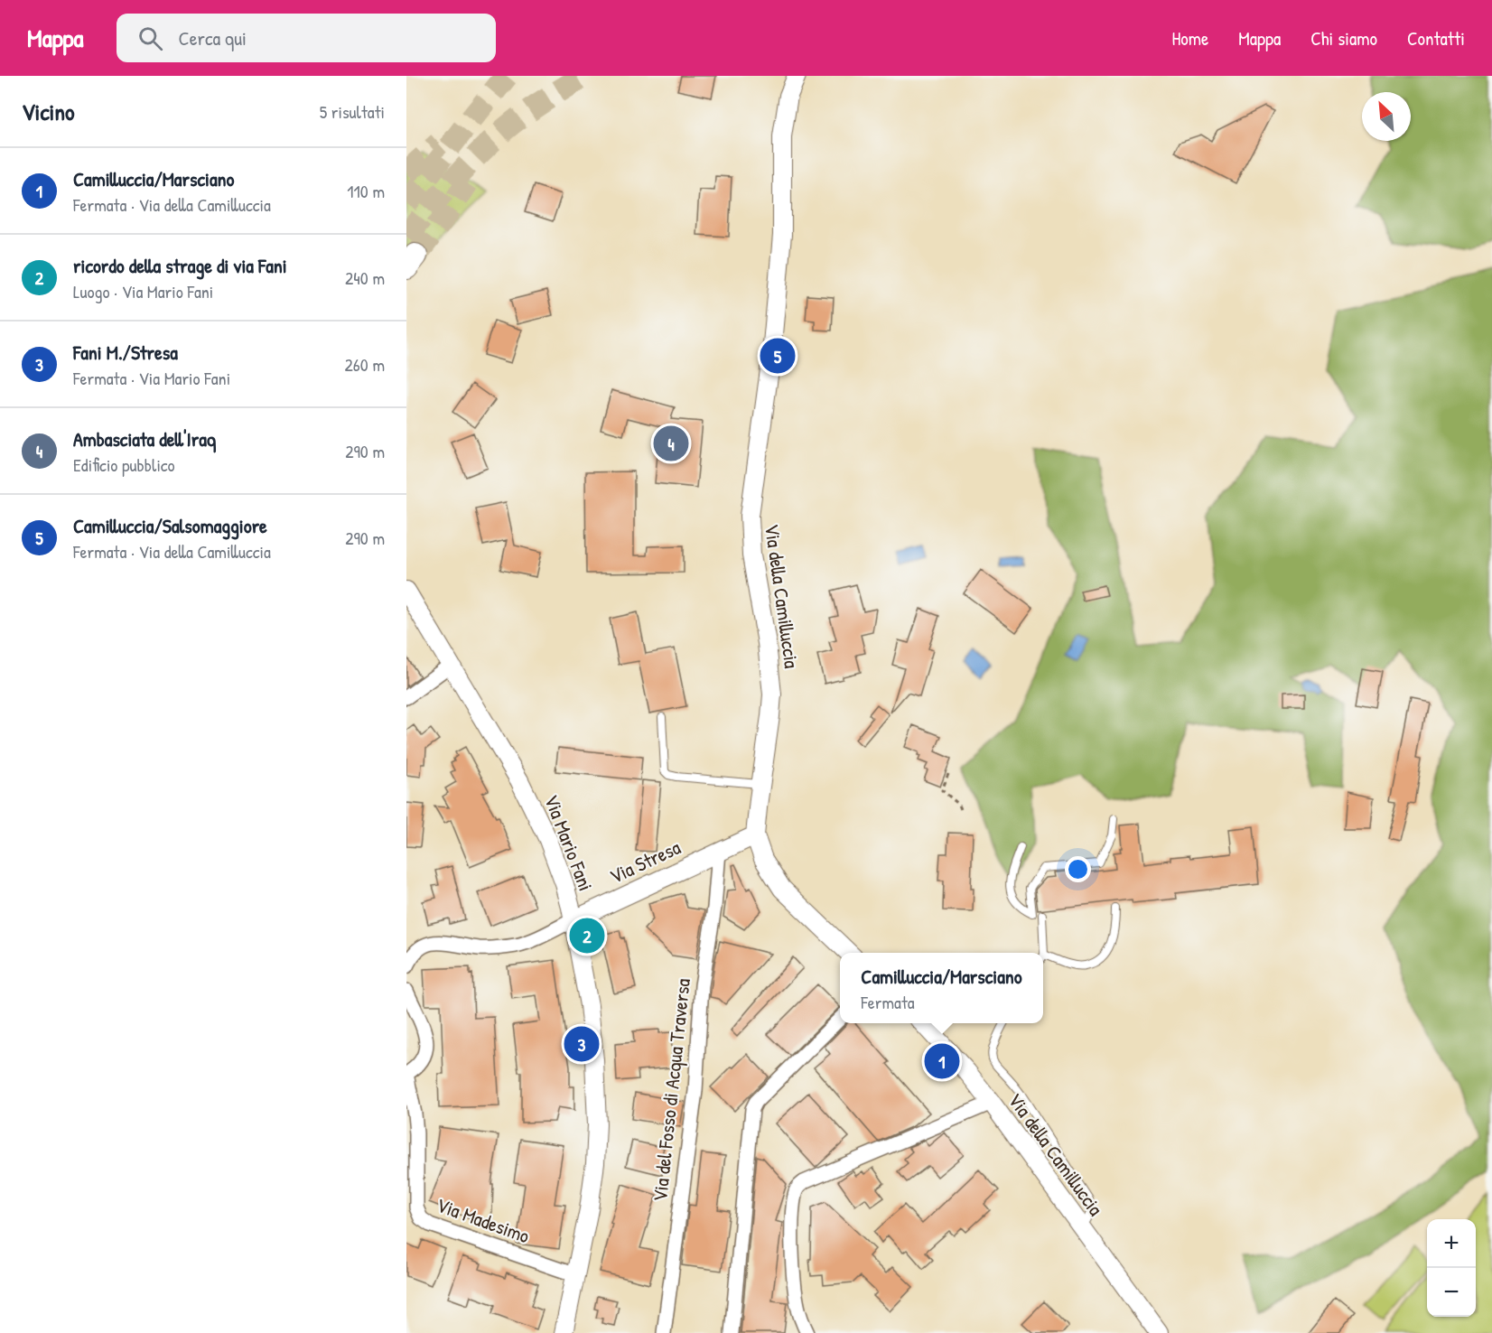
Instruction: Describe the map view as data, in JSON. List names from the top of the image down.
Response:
{
  "streets": {
    "main road": ["Via della Camilluccia", "Via Mario Fani", "Via Stresa"],
    "street": ["Via del Fosso di Acqua Traversa", "Via Madesimo"]
  },
  "crossings": [
    ["Via della Camilluccia", "Via Stresa"],
    ["Via Mario Fani", "Via Stresa"],
    ["Via Mario Fani", "Via Madesimo"],
    ["Via Stresa", "Via del Fosso di Acqua Traversa"]
  ],
  "north": "top left",
  "page": {
    "header": "Mappa",
    "search": "Cerca qui",
    "nav": [
      "Home",
      "Mappa",
      "Chi siamo",
      "Contatti"
    ],
    "heading": ["Vicino", "5 risultati"],
    "list": [
      {
        "mark": "1",
        "name": "Camilluccia/Marsciano",
        "note": "Fermata · Via della Camilluccia",
        "value": "110 m"
      },
      {
        "mark": "2",
        "name": "ricordo della strage di via Fani",
        "note": "Luogo · Via Mario Fani",
        "value": "240 m"
      },
      {
        "mark": "3",
        "name": "Fani M./Stresa",
        "note": "Fermata · Via Mario Fani",
        "value": "260 m"
      },
      {
        "mark": "4",
        "name": "Ambasciata dell'Iraq",
        "note": "Edificio pubblico",
        "value": "290 m"
      },
      {
        "mark": "5",
        "name": "Camilluccia/Salsomaggiore",
        "note": "Fermata · Via della Camilluccia",
        "value": "290 m"
      }
    ],
    "pins": [
      "5",
      "4",
      "2",
      "3",
      "1"
    ],
    "popup": ["Camilluccia/Marsciano", "Fermata"],
    "map_buttons": ["+", "−"]
  }
}
